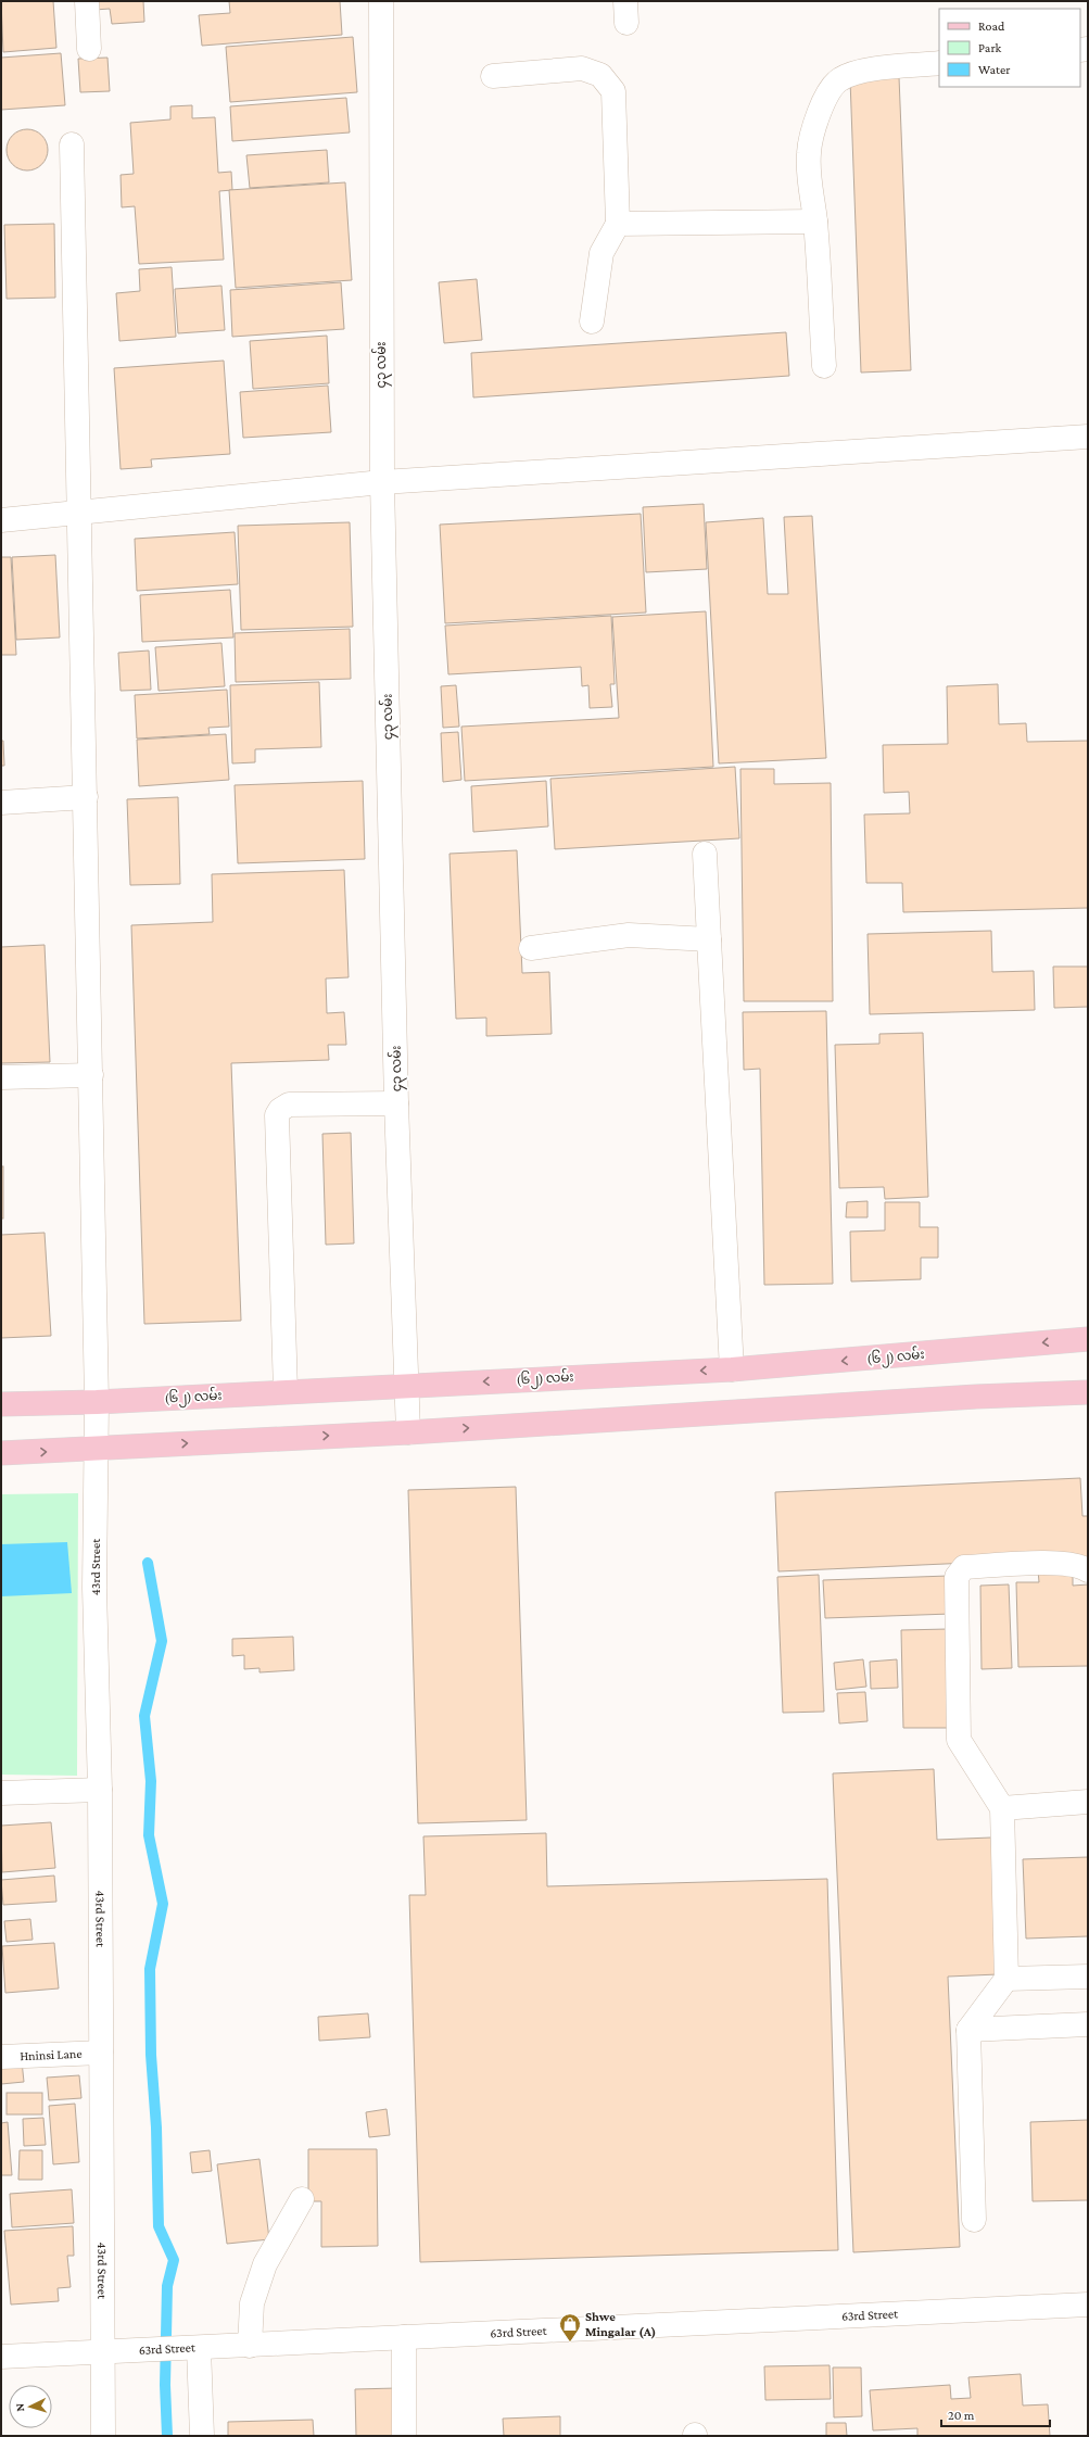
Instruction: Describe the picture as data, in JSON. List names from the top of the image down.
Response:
{
  "streets": {
    "main road": ["(၆၂) လမ်း"],
    "street": [
      "၄၃ လမ်း",
      "43rd Street",
      "Hninsi Lane",
      "63rd Street"
    ]
  },
  "crossings": [
    ["၄၃ လမ်း", "(၆၂) လမ်း"],
    ["(၆၂) လမ်း", "43rd Street"],
    ["43rd Street", "Hninsi Lane"],
    ["43rd Street", "63rd Street"]
  ],
  "places": {
    "shop": ["Shwe Mingalar (A)"]
  },
  "legend": ["Road", "Park", "Water"],
  "scale_bar": "20 m",
  "north": "left"
}
